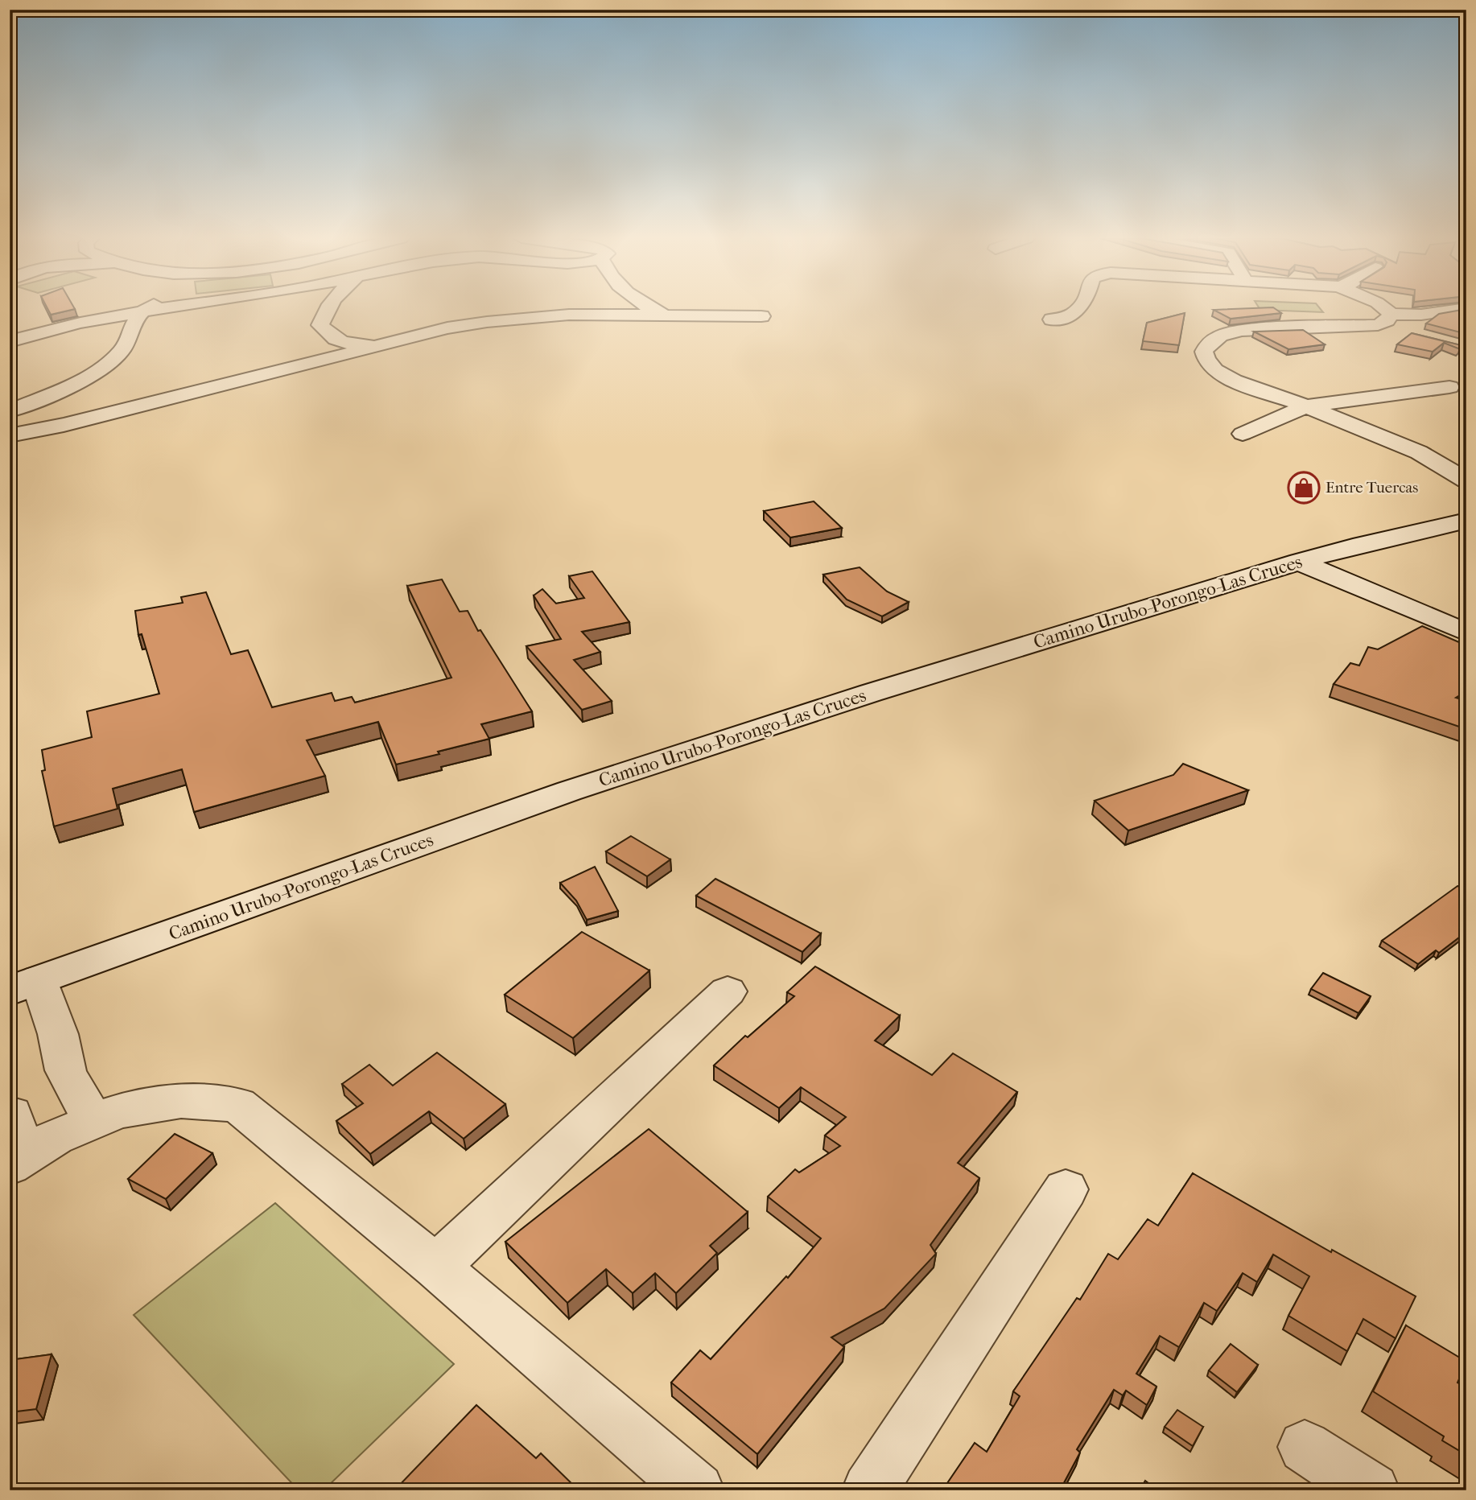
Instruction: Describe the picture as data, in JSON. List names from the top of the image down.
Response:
{
  "streets": {
    "street": ["Camino Urubo-Porongo-Las Cruces"]
  },
  "places": {
    "shop": ["Entre Tuercas"]
  }
}
